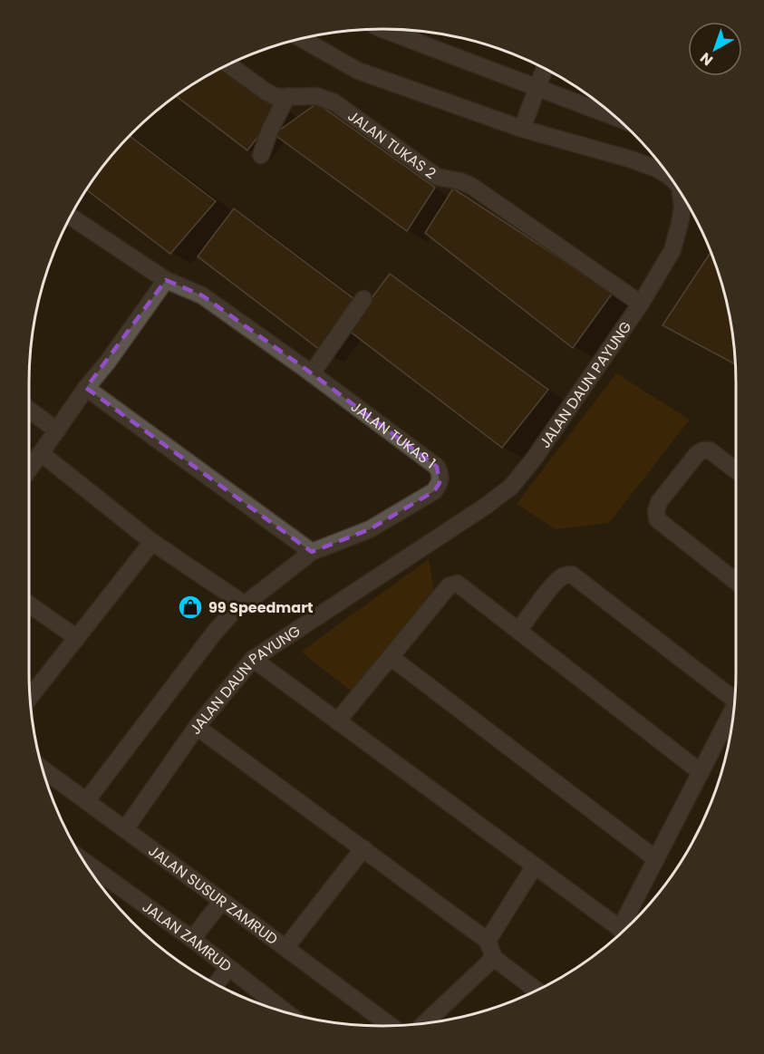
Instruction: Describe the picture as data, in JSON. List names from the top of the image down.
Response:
{
  "streets": {
    "street": [
      "JALAN TUKAS 2",
      "JALAN DAUN PAYUNG",
      "JALAN TUKAS 1",
      "JALAN SUSUR ZAMRUD",
      "JALAN ZAMRUD"
    ]
  },
  "crossings": [
    ["JALAN TUKAS 2", "JALAN DAUN PAYUNG"],
    ["JALAN DAUN PAYUNG", "JALAN SUSUR ZAMRUD"],
    ["JALAN TUKAS 1", "JALAN SUSUR ZAMRUD"]
  ],
  "places": {
    "shop": ["99 Speedmart"]
  },
  "north": "bottom left"
}
